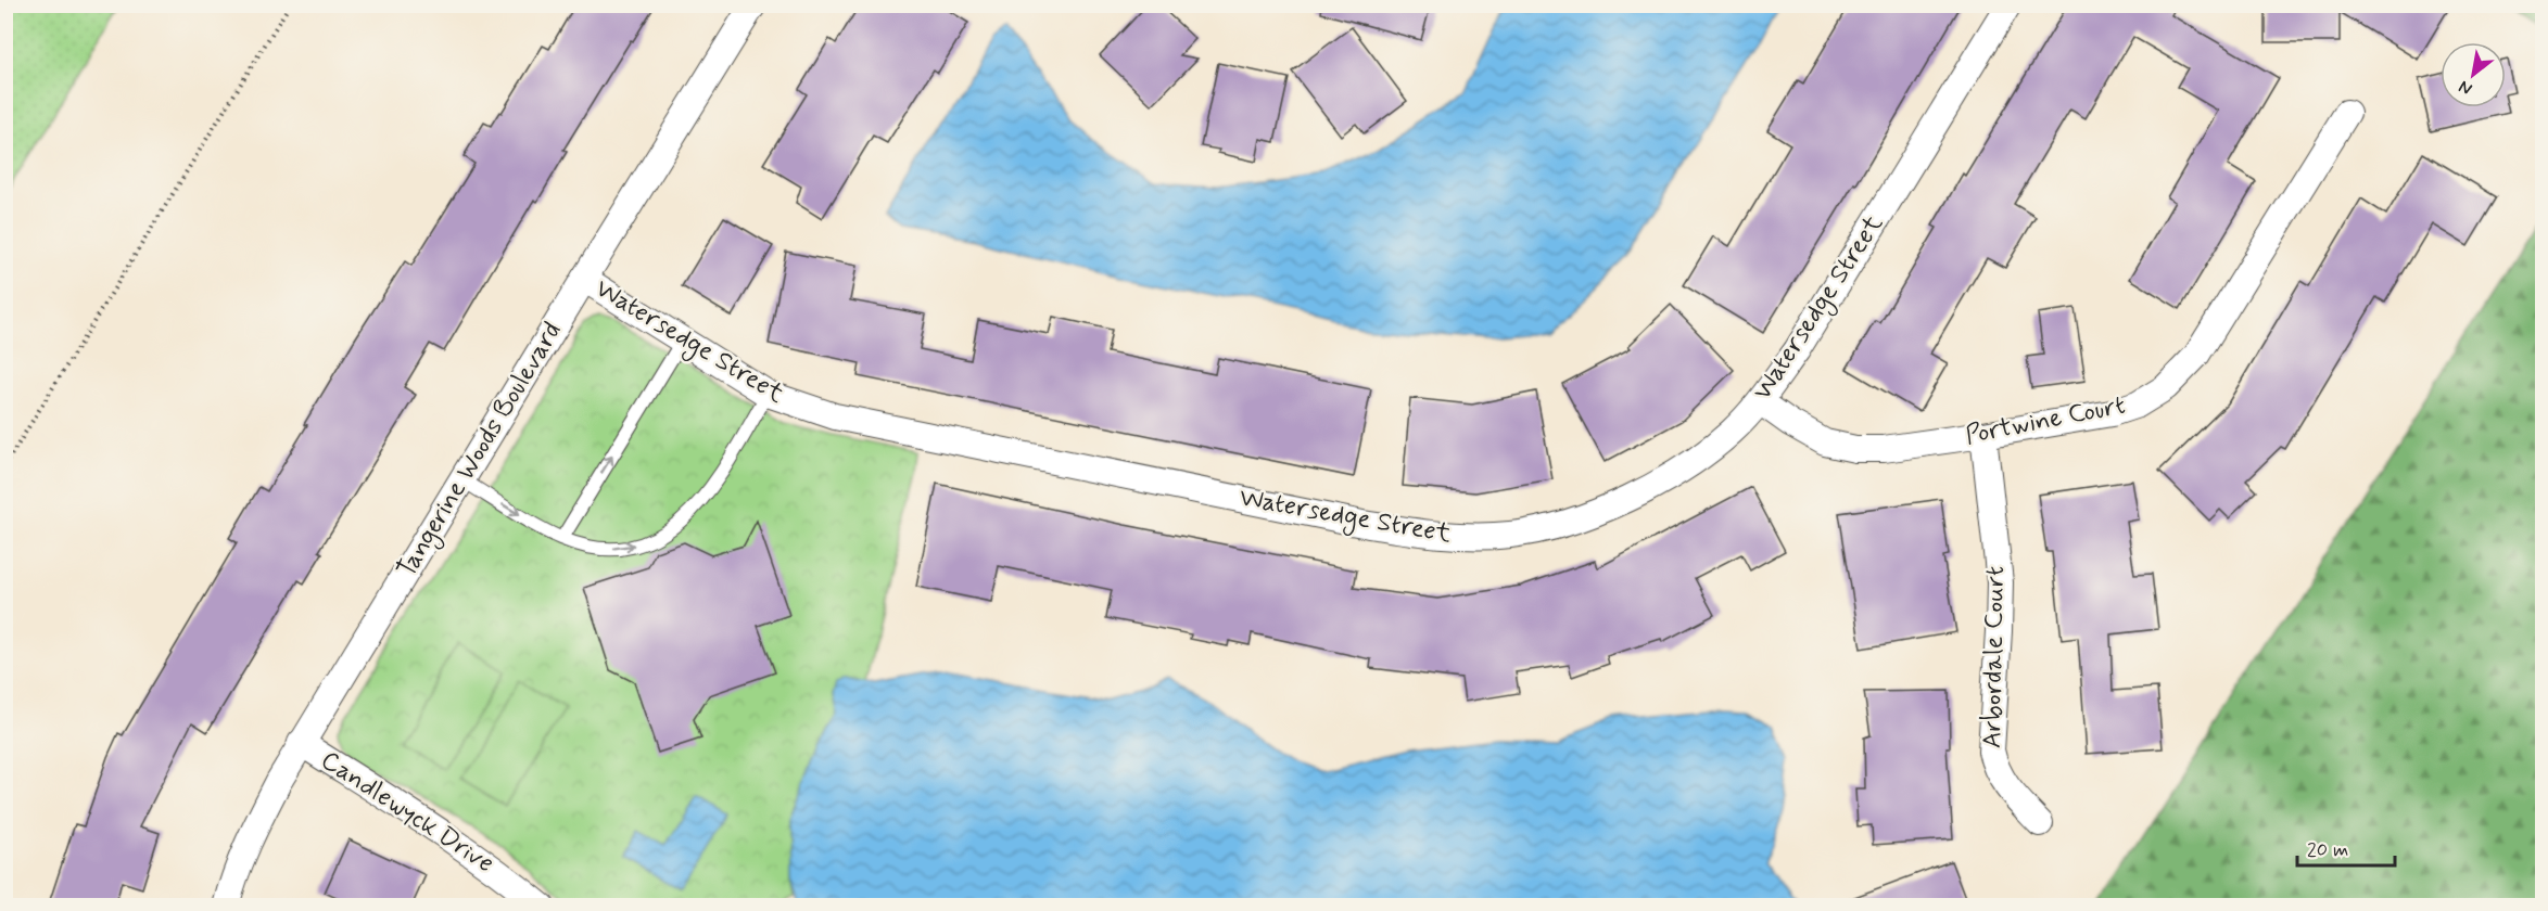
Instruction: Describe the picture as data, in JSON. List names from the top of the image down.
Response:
{
  "streets": {
    "street": [
      "Watersedge Street",
      "Portwine Court",
      "Tangerine Woods Boulevard",
      "Arbordale Court",
      "Candlewyck Drive"
    ]
  },
  "crossings": [
    ["Watersedge Street", "Portwine Court"],
    ["Watersedge Street", "Tangerine Woods Boulevard"],
    ["Portwine Court", "Arbordale Court"],
    ["Tangerine Woods Boulevard", "Candlewyck Drive"]
  ],
  "scale_bar": "20 m",
  "north": "bottom left"
}
